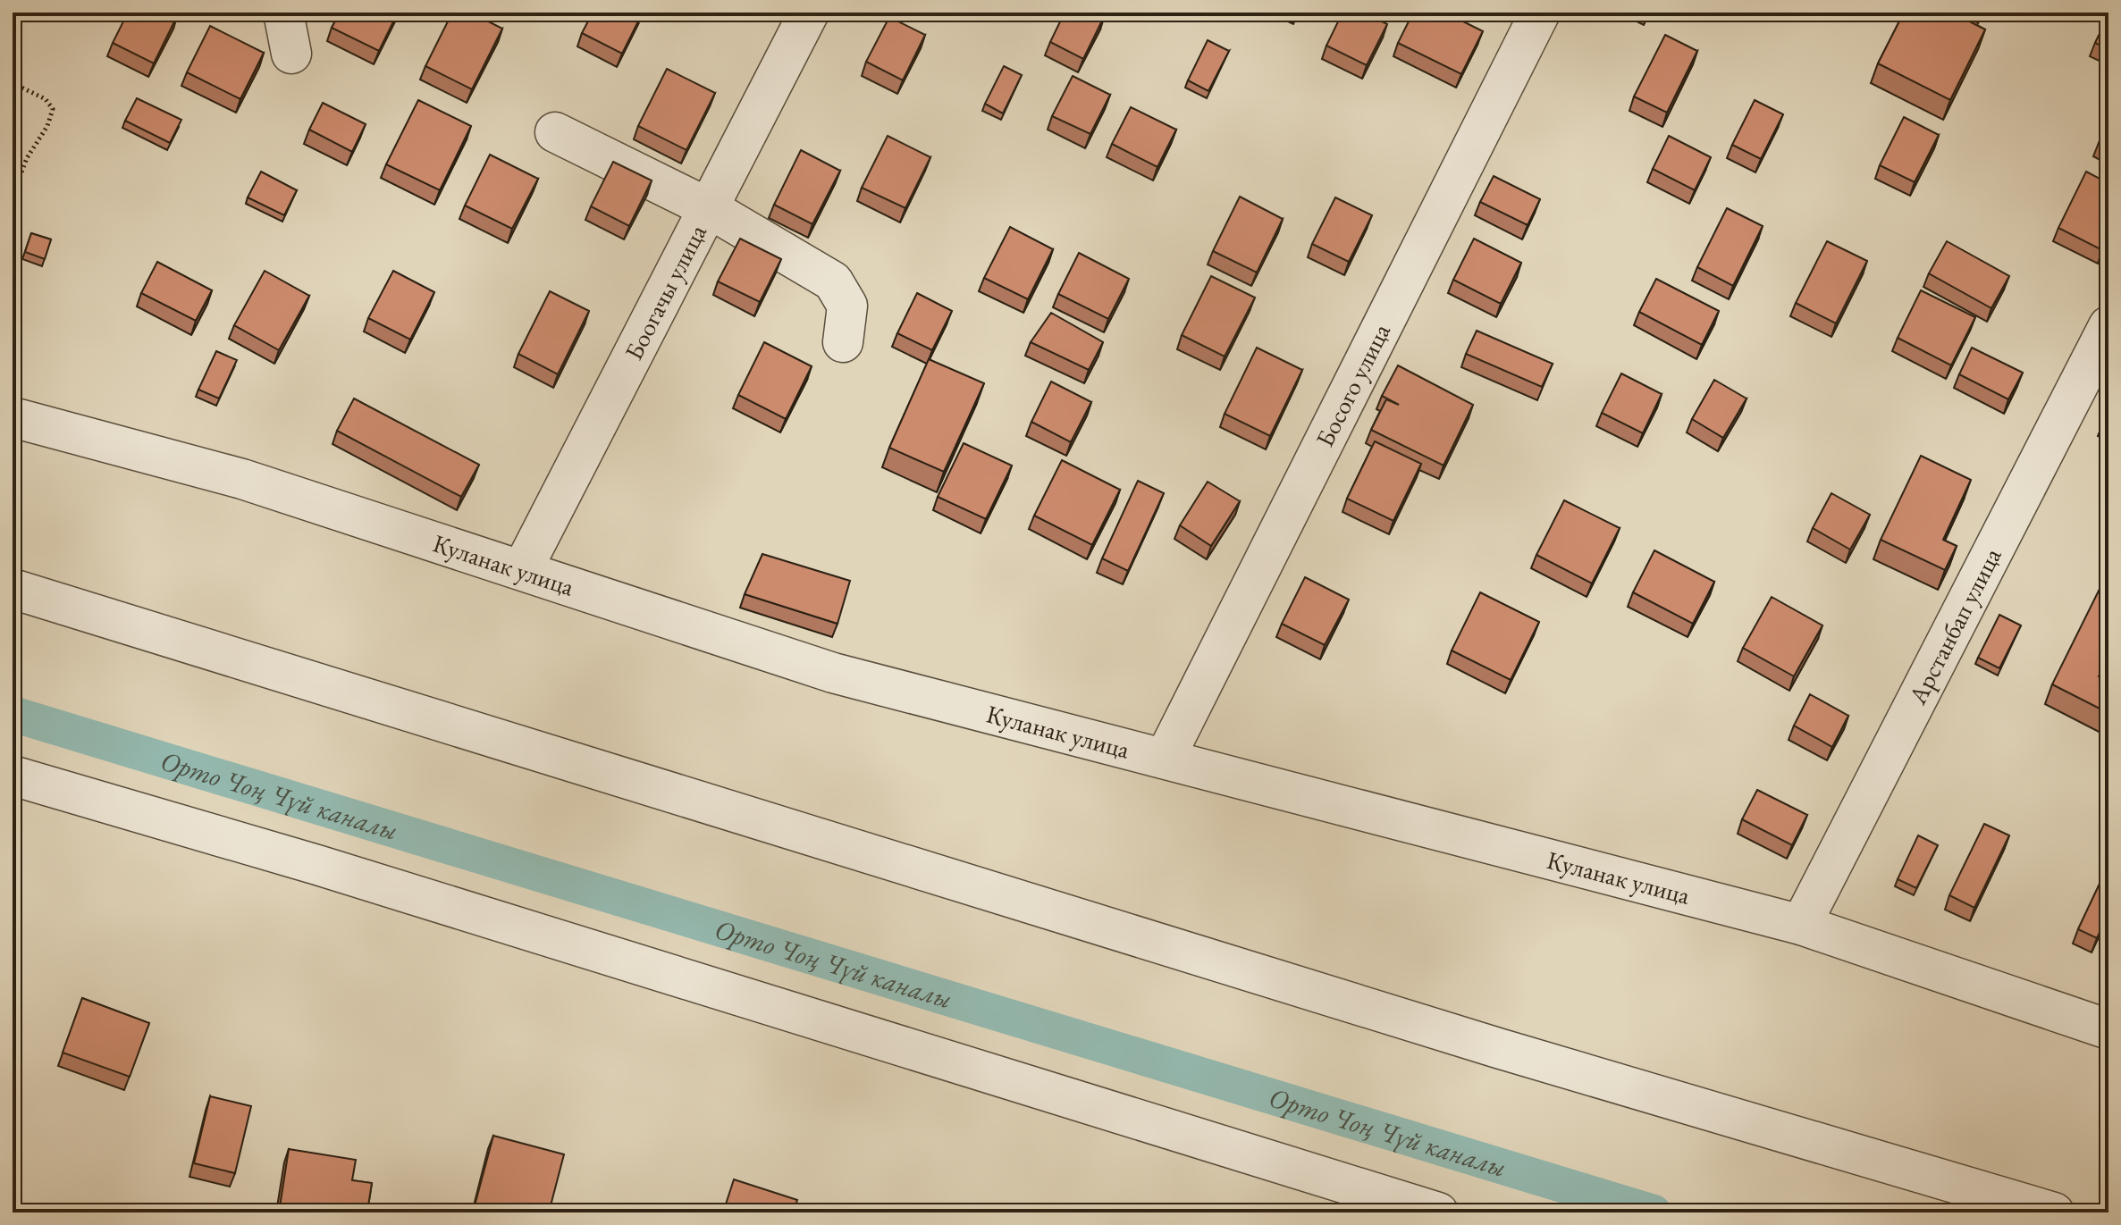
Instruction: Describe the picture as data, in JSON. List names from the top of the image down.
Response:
{
  "streets": {
    "street": [
      "Боогачы улица",
      "Босого улица",
      "Куланак улица",
      "Арстанбап улица"
    ]
  },
  "crossings": [
    ["Боогачы улица", "Куланак улица"],
    ["Босого улица", "Куланак улица"],
    ["Куланак улица", "Арстанбап улица"]
  ],
  "water": ["Орто Чоң Чүй каналы"]
}
